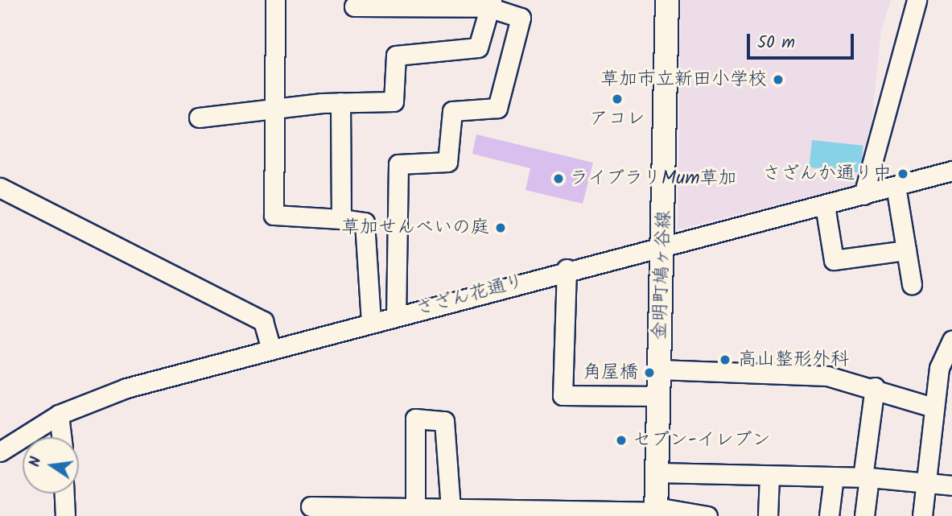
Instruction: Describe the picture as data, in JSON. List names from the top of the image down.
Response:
{
  "streets": {
    "main road": ["金明町鳩ヶ谷線"],
    "street": ["さざん花通り"]
  },
  "crossings": [
    ["金明町鳩ヶ谷線", "さざん花通り"]
  ],
  "places": [
    "草加市立新田小学校",
    "アコレ",
    "さざんか通り中",
    "ライブラリMum草加",
    "草加せんべいの庭",
    "高山整形外科",
    "角屋橋",
    "セブン-イレブン"
  ],
  "scale_bar": "50 m",
  "north": "left"
}
